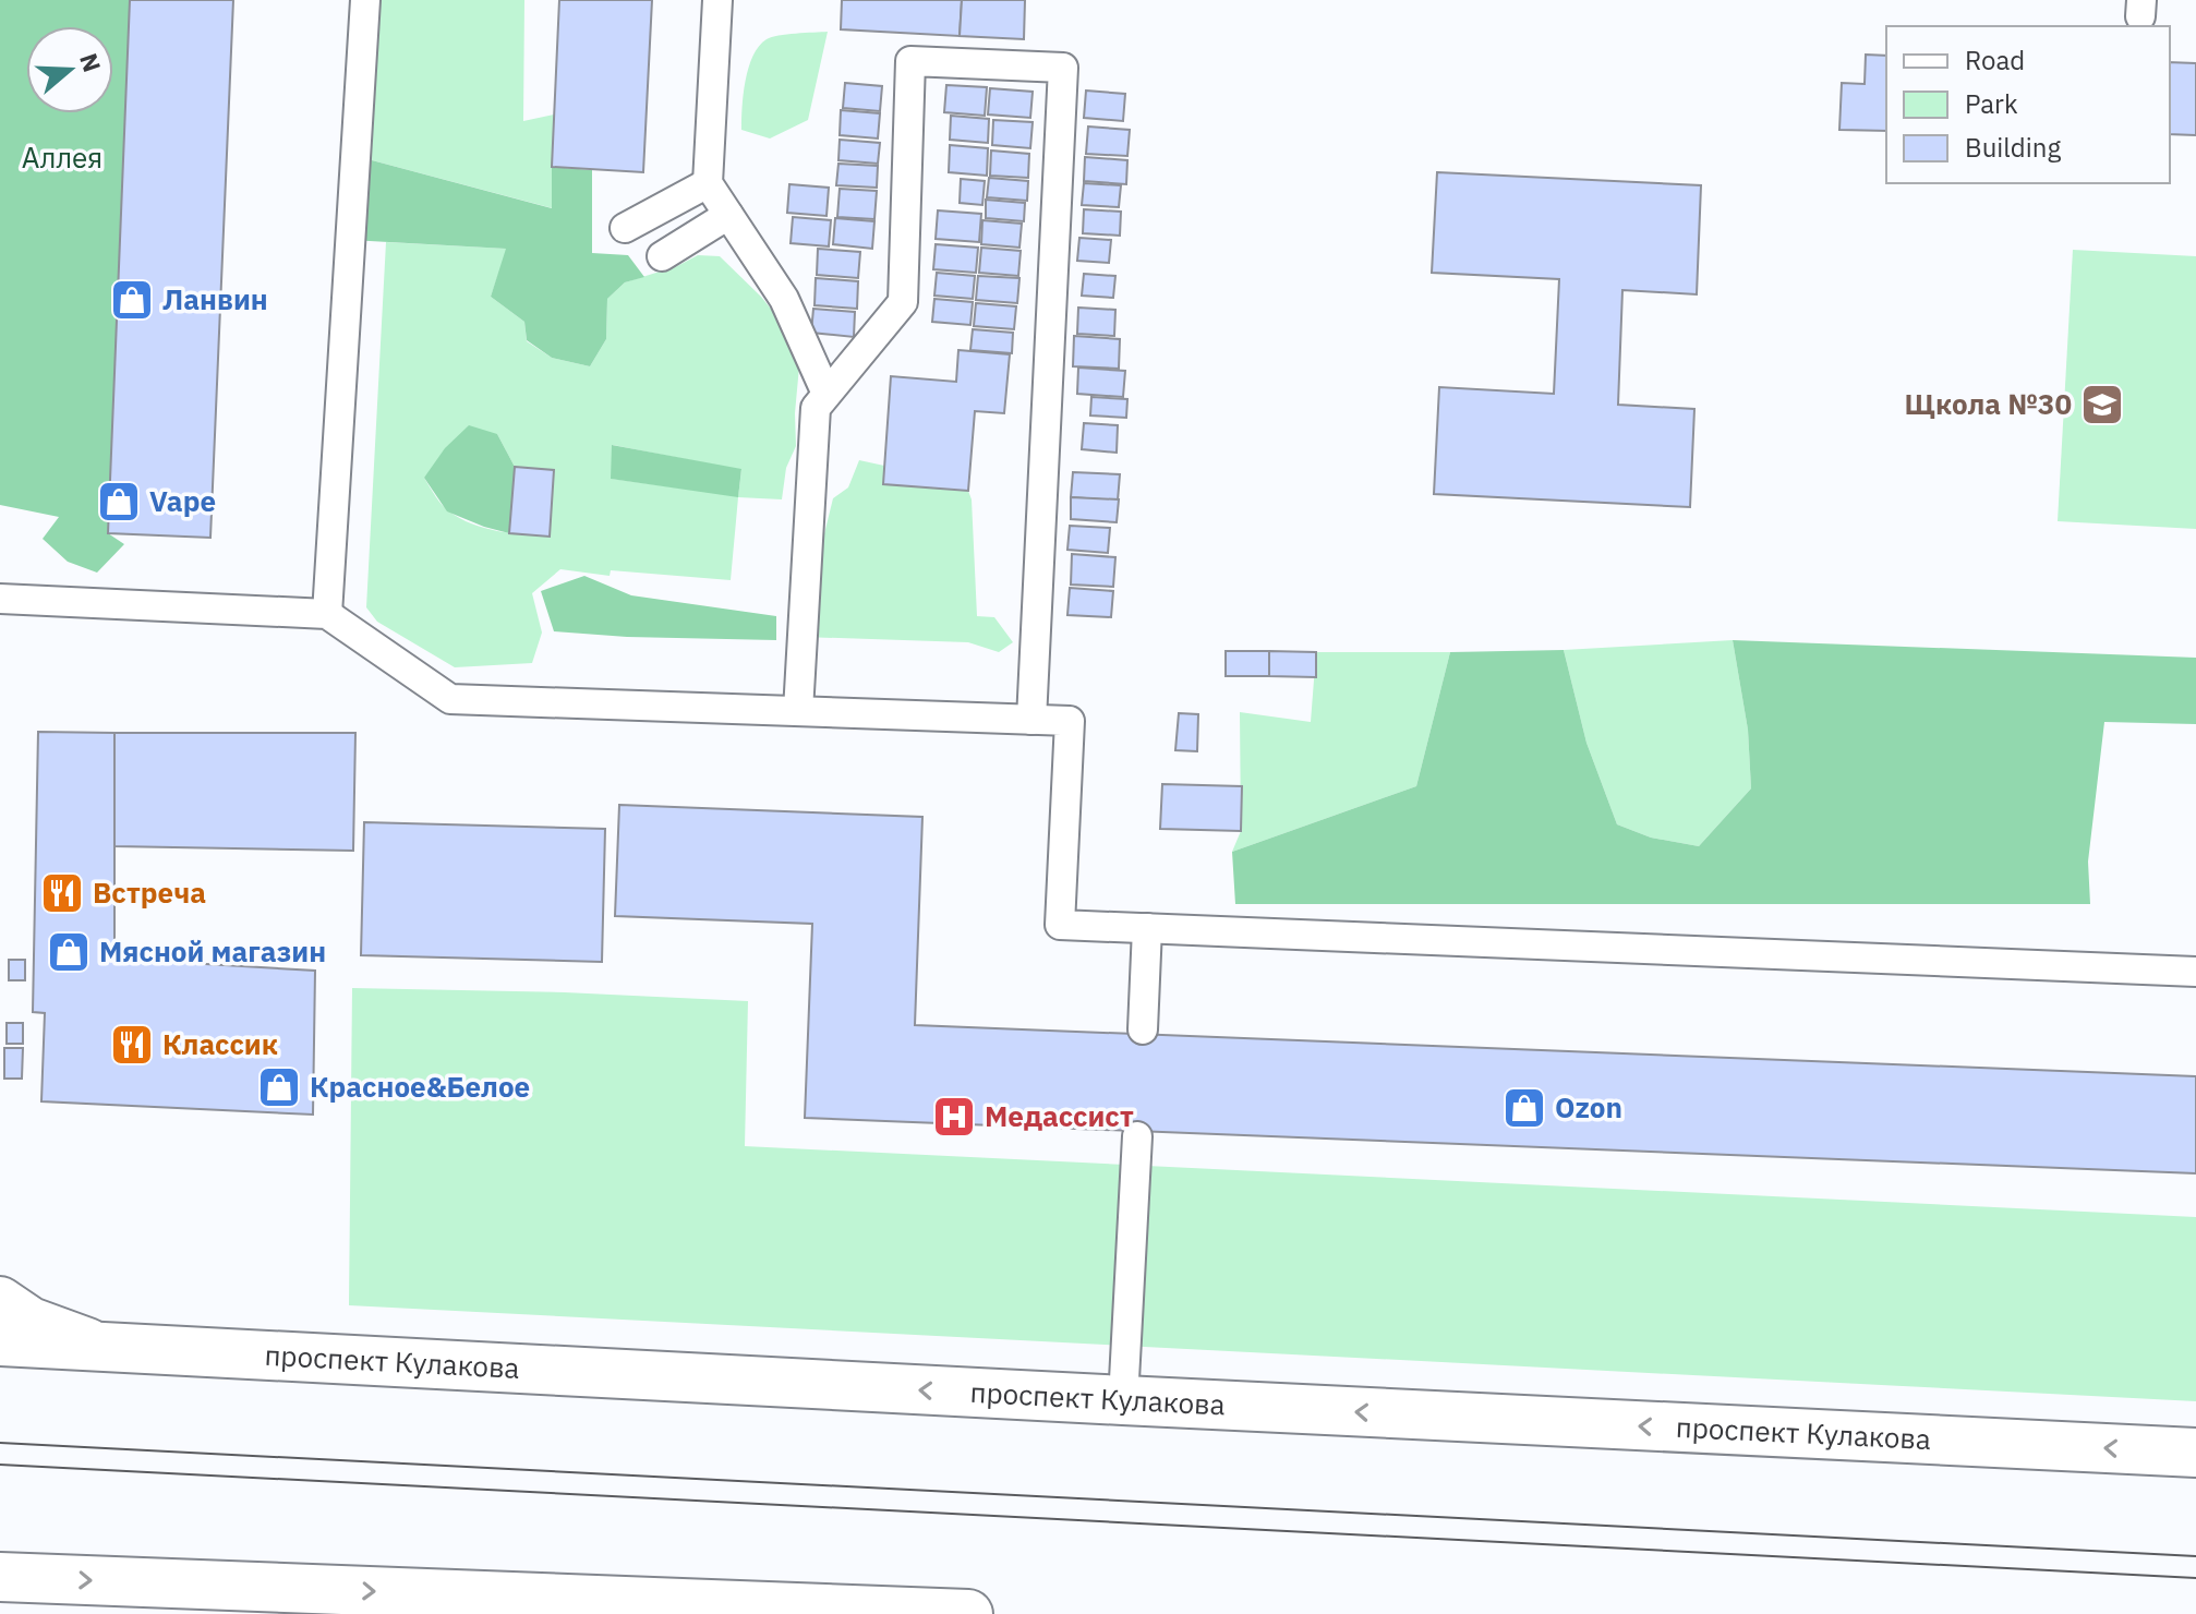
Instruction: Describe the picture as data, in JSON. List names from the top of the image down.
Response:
{
  "streets": {
    "main road": ["проспект Кулакова"]
  },
  "parks": ["Аллея"],
  "places": {
    "shop": [
      "Ланвин",
      "Vape",
      "Мясной магазин",
      "Красное&Белое",
      "Ozon"
    ],
    "school or university": ["Щкола №30"],
    "restaurant": ["Встреча", "Классик"],
    "hospital": ["Медассист"]
  },
  "legend": ["Road", "Park", "Building"],
  "north": "right"
}
